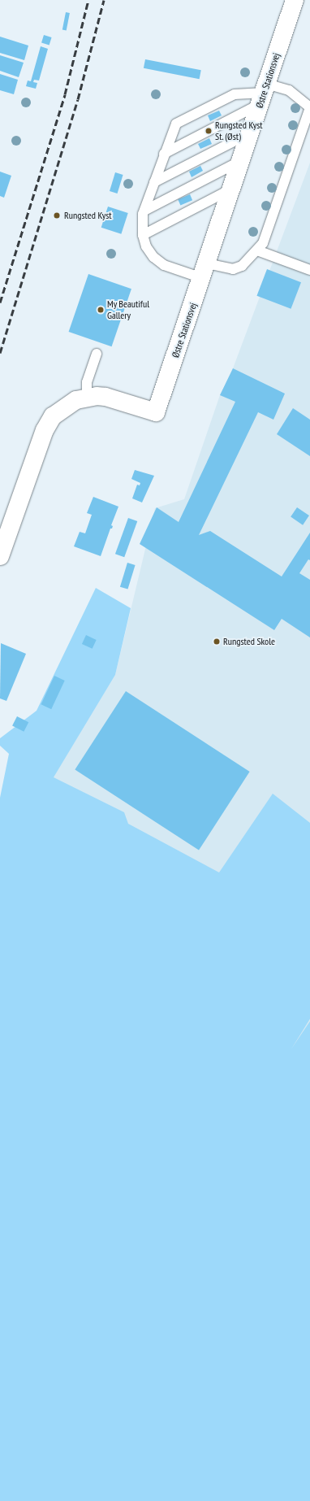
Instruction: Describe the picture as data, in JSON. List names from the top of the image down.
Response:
{
  "streets": {
    "street": ["Østre Stationsvej"]
  },
  "places": [
    "Rungsted Kyst St. (Øst)",
    "Rungsted Kyst",
    "My Beautiful Gallery",
    "Rungsted Skole"
  ]
}
